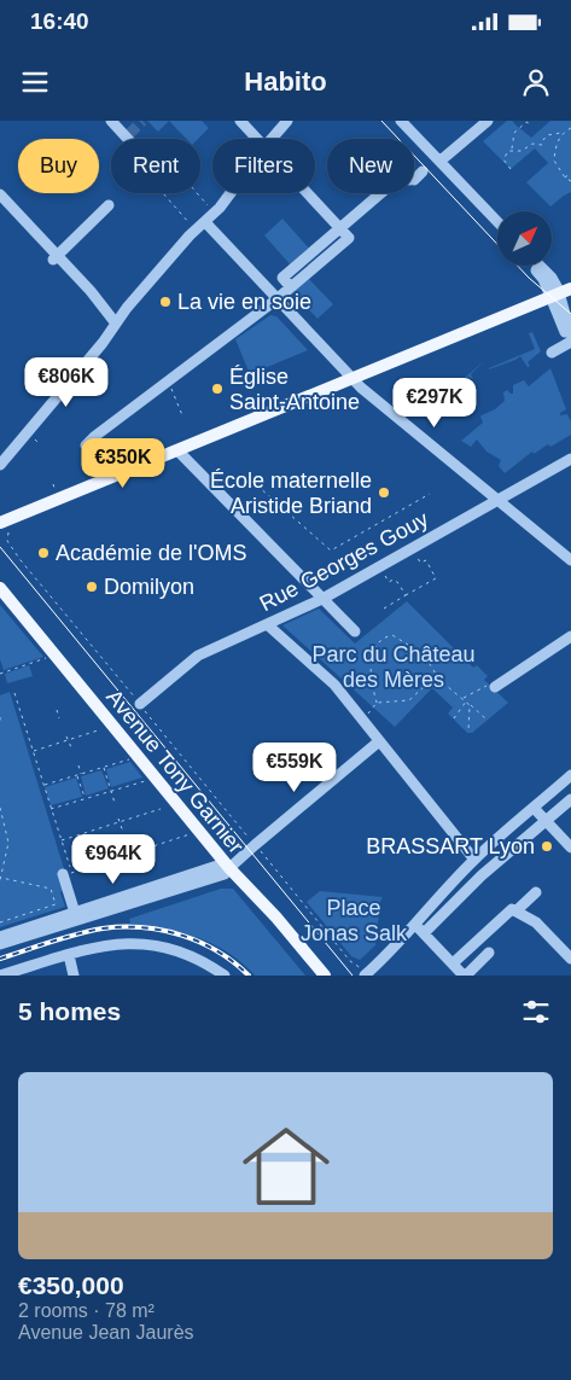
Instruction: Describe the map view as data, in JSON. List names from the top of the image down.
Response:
{
  "streets": {
    "main road": ["Avenue Tony Garnier"],
    "street": ["Rue Georges Gouy"]
  },
  "parks": ["Parc du Château des Mères", "Place Jonas Salk"],
  "places": [
    "La vie en soie",
    "Église Saint-Antoine",
    "École maternelle Aristide Briand",
    "Académie de l'OMS",
    "Domilyon",
    "BRASSART Lyon"
  ],
  "north": "top right",
  "page": {
    "status": "16:40",
    "header": "Habito",
    "chip": [
      "Buy",
      "Rent",
      "Filters",
      "New"
    ],
    "price": [
      "€806K",
      "€297K",
      "€350K",
      "€559K",
      "€964K"
    ],
    "heading": "5 homes",
    "list": [
      {
        "name": "€350,000",
        "note": "2 rooms · 78 m² · Avenue Jean Jaurès"
      }
    ]
  }
}
